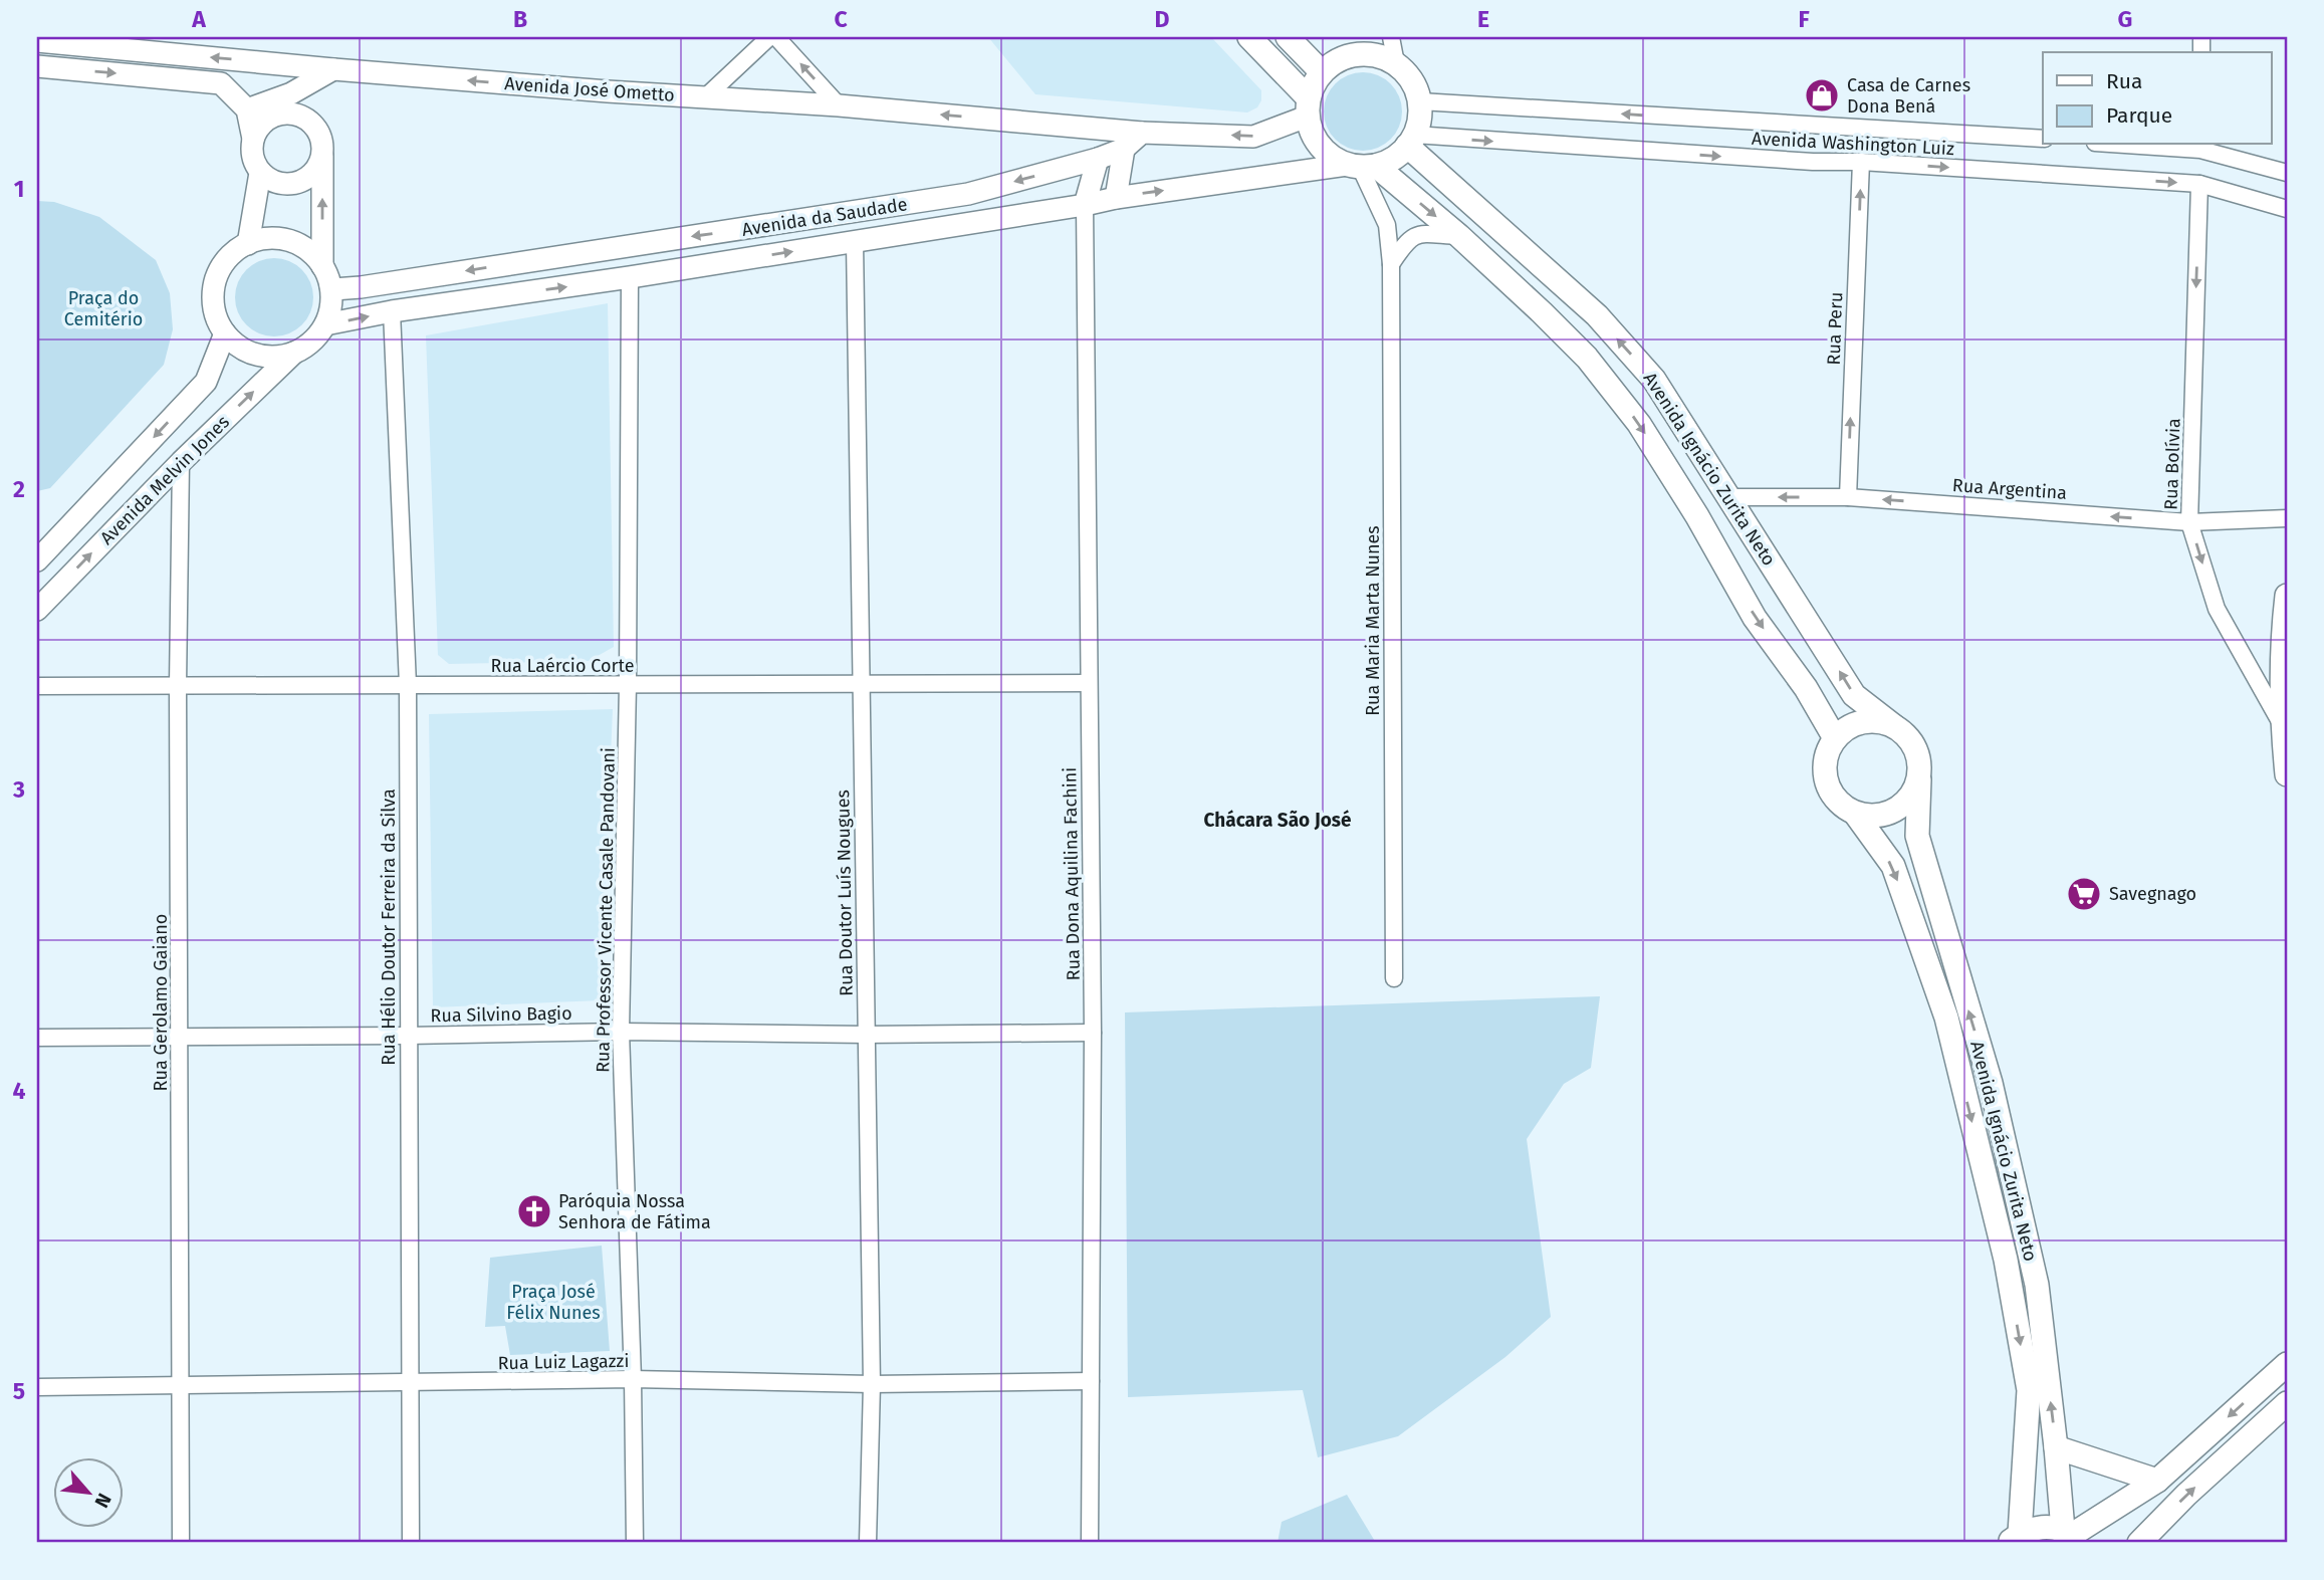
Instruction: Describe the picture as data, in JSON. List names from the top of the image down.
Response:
{
  "streets": {
    "main road": ["Avenida Ignácio Zurita Neto"],
    "street": [
      "Avenida José Ometto",
      "Avenida Washington Luiz",
      "Avenida da Saudade",
      "Rua Peru",
      "Rua Bolívia",
      "Avenida Melvin Jones",
      "Rua Argentina",
      "Rua Maria Marta Nunes",
      "Rua Laércio Corte",
      "Rua Dona Aquilina Fachini",
      "Rua Doutor Luís Nougues",
      "Rua Professor Vicente Casale Pandovani",
      "Rua Hélio Doutor Ferreira da Silva",
      "Rua Gerolamo Gaiano",
      "Rua Silvino Bagio",
      "Rua Luiz Lagazzi"
    ]
  },
  "crossings": [
    ["Avenida José Ometto", "Avenida da Saudade"],
    ["Avenida Washington Luiz", "Avenida da Saudade"],
    ["Avenida Washington Luiz", "Rua Peru"],
    ["Avenida Washington Luiz", "Rua Bolívia"],
    ["Avenida Washington Luiz", "Avenida Ignácio Zurita Neto"],
    ["Avenida Washington Luiz", "Rua Maria Marta Nunes"],
    ["Avenida da Saudade", "Avenida Ignácio Zurita Neto"],
    ["Avenida da Saudade", "Avenida Melvin Jones"],
    ["Avenida da Saudade", "Rua Maria Marta Nunes"],
    ["Avenida da Saudade", "Rua Dona Aquilina Fachini"],
    ["Avenida da Saudade", "Rua Doutor Luís Nougues"],
    ["Avenida da Saudade", "Rua Professor Vicente Casale Pandovani"],
    ["Avenida da Saudade", "Rua Hélio Doutor Ferreira da Silva"],
    ["Rua Peru", "Rua Argentina"],
    ["Rua Bolívia", "Rua Argentina"],
    ["Avenida Ignácio Zurita Neto", "Rua Argentina"],
    ["Avenida Ignácio Zurita Neto", "Rua Maria Marta Nunes"],
    ["Avenida Melvin Jones", "Rua Gerolamo Gaiano"],
    ["Rua Laércio Corte", "Rua Dona Aquilina Fachini"],
    ["Rua Laércio Corte", "Rua Doutor Luís Nougues"],
    ["Rua Laércio Corte", "Rua Professor Vicente Casale Pandovani"],
    ["Rua Laércio Corte", "Rua Hélio Doutor Ferreira da Silva"],
    ["Rua Laércio Corte", "Rua Gerolamo Gaiano"],
    ["Rua Dona Aquilina Fachini", "Rua Silvino Bagio"],
    ["Rua Dona Aquilina Fachini", "Rua Luiz Lagazzi"],
    ["Rua Doutor Luís Nougues", "Rua Silvino Bagio"],
    ["Rua Doutor Luís Nougues", "Rua Luiz Lagazzi"],
    ["Rua Professor Vicente Casale Pandovani", "Rua Silvino Bagio"],
    ["Rua Professor Vicente Casale Pandovani", "Rua Luiz Lagazzi"],
    ["Rua Hélio Doutor Ferreira da Silva", "Rua Silvino Bagio"],
    ["Rua Hélio Doutor Ferreira da Silva", "Rua Luiz Lagazzi"],
    ["Rua Gerolamo Gaiano", "Rua Silvino Bagio"],
    ["Rua Gerolamo Gaiano", "Rua Luiz Lagazzi"]
  ],
  "one_way": [
    "Avenida José Ometto",
    "Rua Peru",
    "Rua Bolívia",
    "Rua Argentina"
  ],
  "districts": ["Chácara São José"],
  "parks": ["Praça do Cemitério", "Praça José Félix Nunes"],
  "places": {
    "shop": ["Casa de Carnes Dona Bená"],
    "supermarket": ["Savegnago"],
    "church": ["Paróquia Nossa Senhora de Fátima"]
  },
  "legend": ["Rua", "Parque"],
  "north": "bottom right",
  "grid": {
    "columns": [
      "A",
      "B",
      "C",
      "D",
      "E",
      "F",
      "G"
    ],
    "rows": [
      "1",
      "2",
      "3",
      "4",
      "5"
    ]
  }
}
